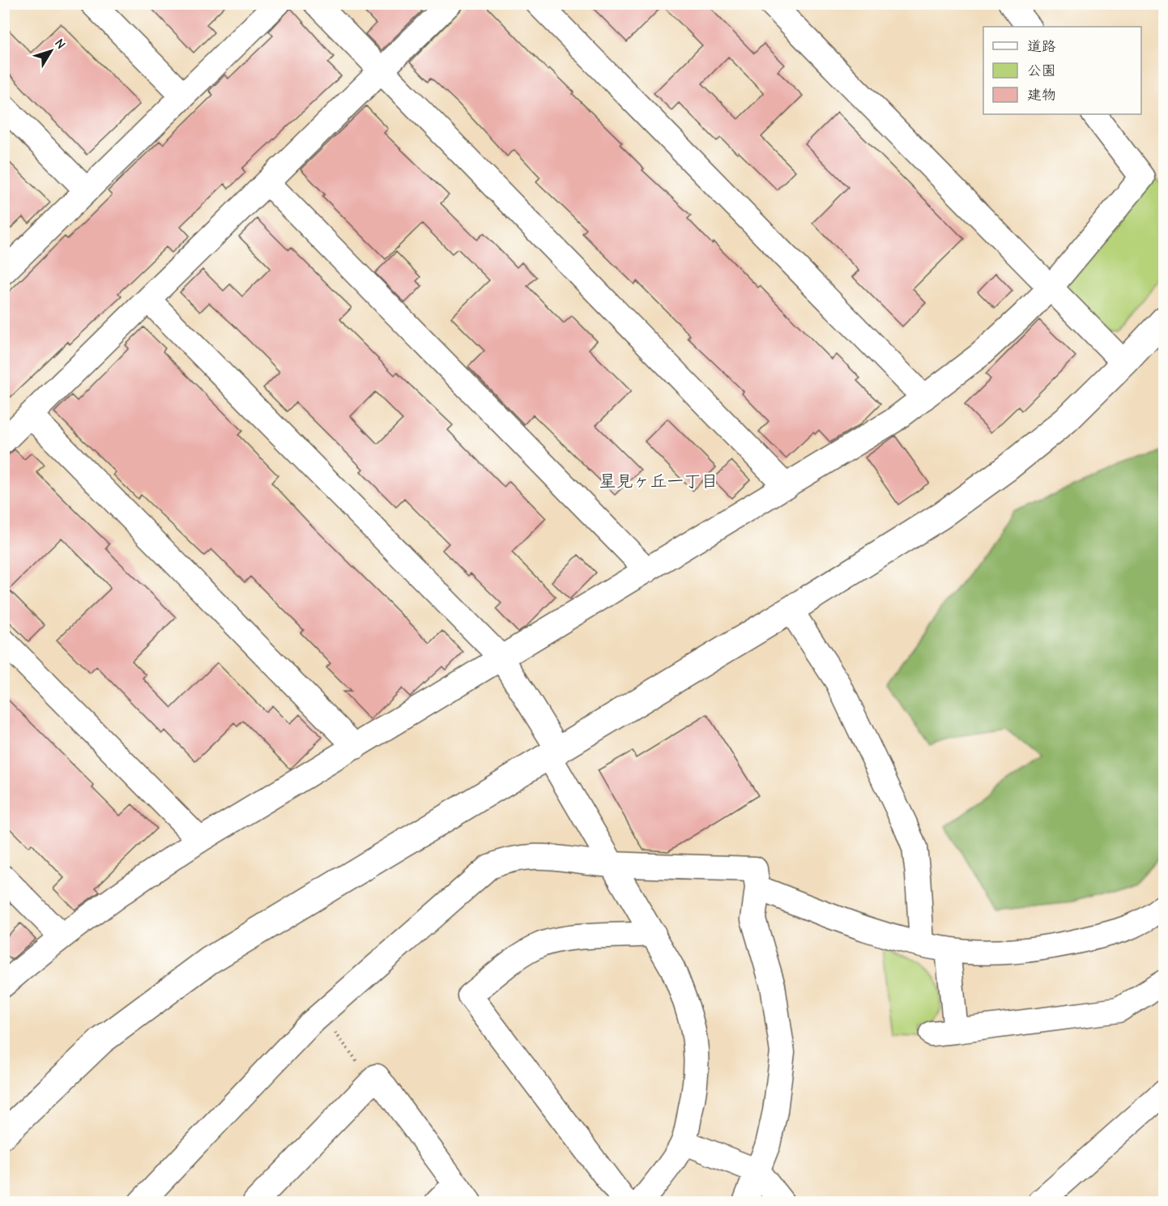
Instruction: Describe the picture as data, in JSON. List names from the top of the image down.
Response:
{
  "districts": ["星見ヶ丘一丁目"],
  "legend": ["道路", "公園", "建物"],
  "north": "top right"
}
